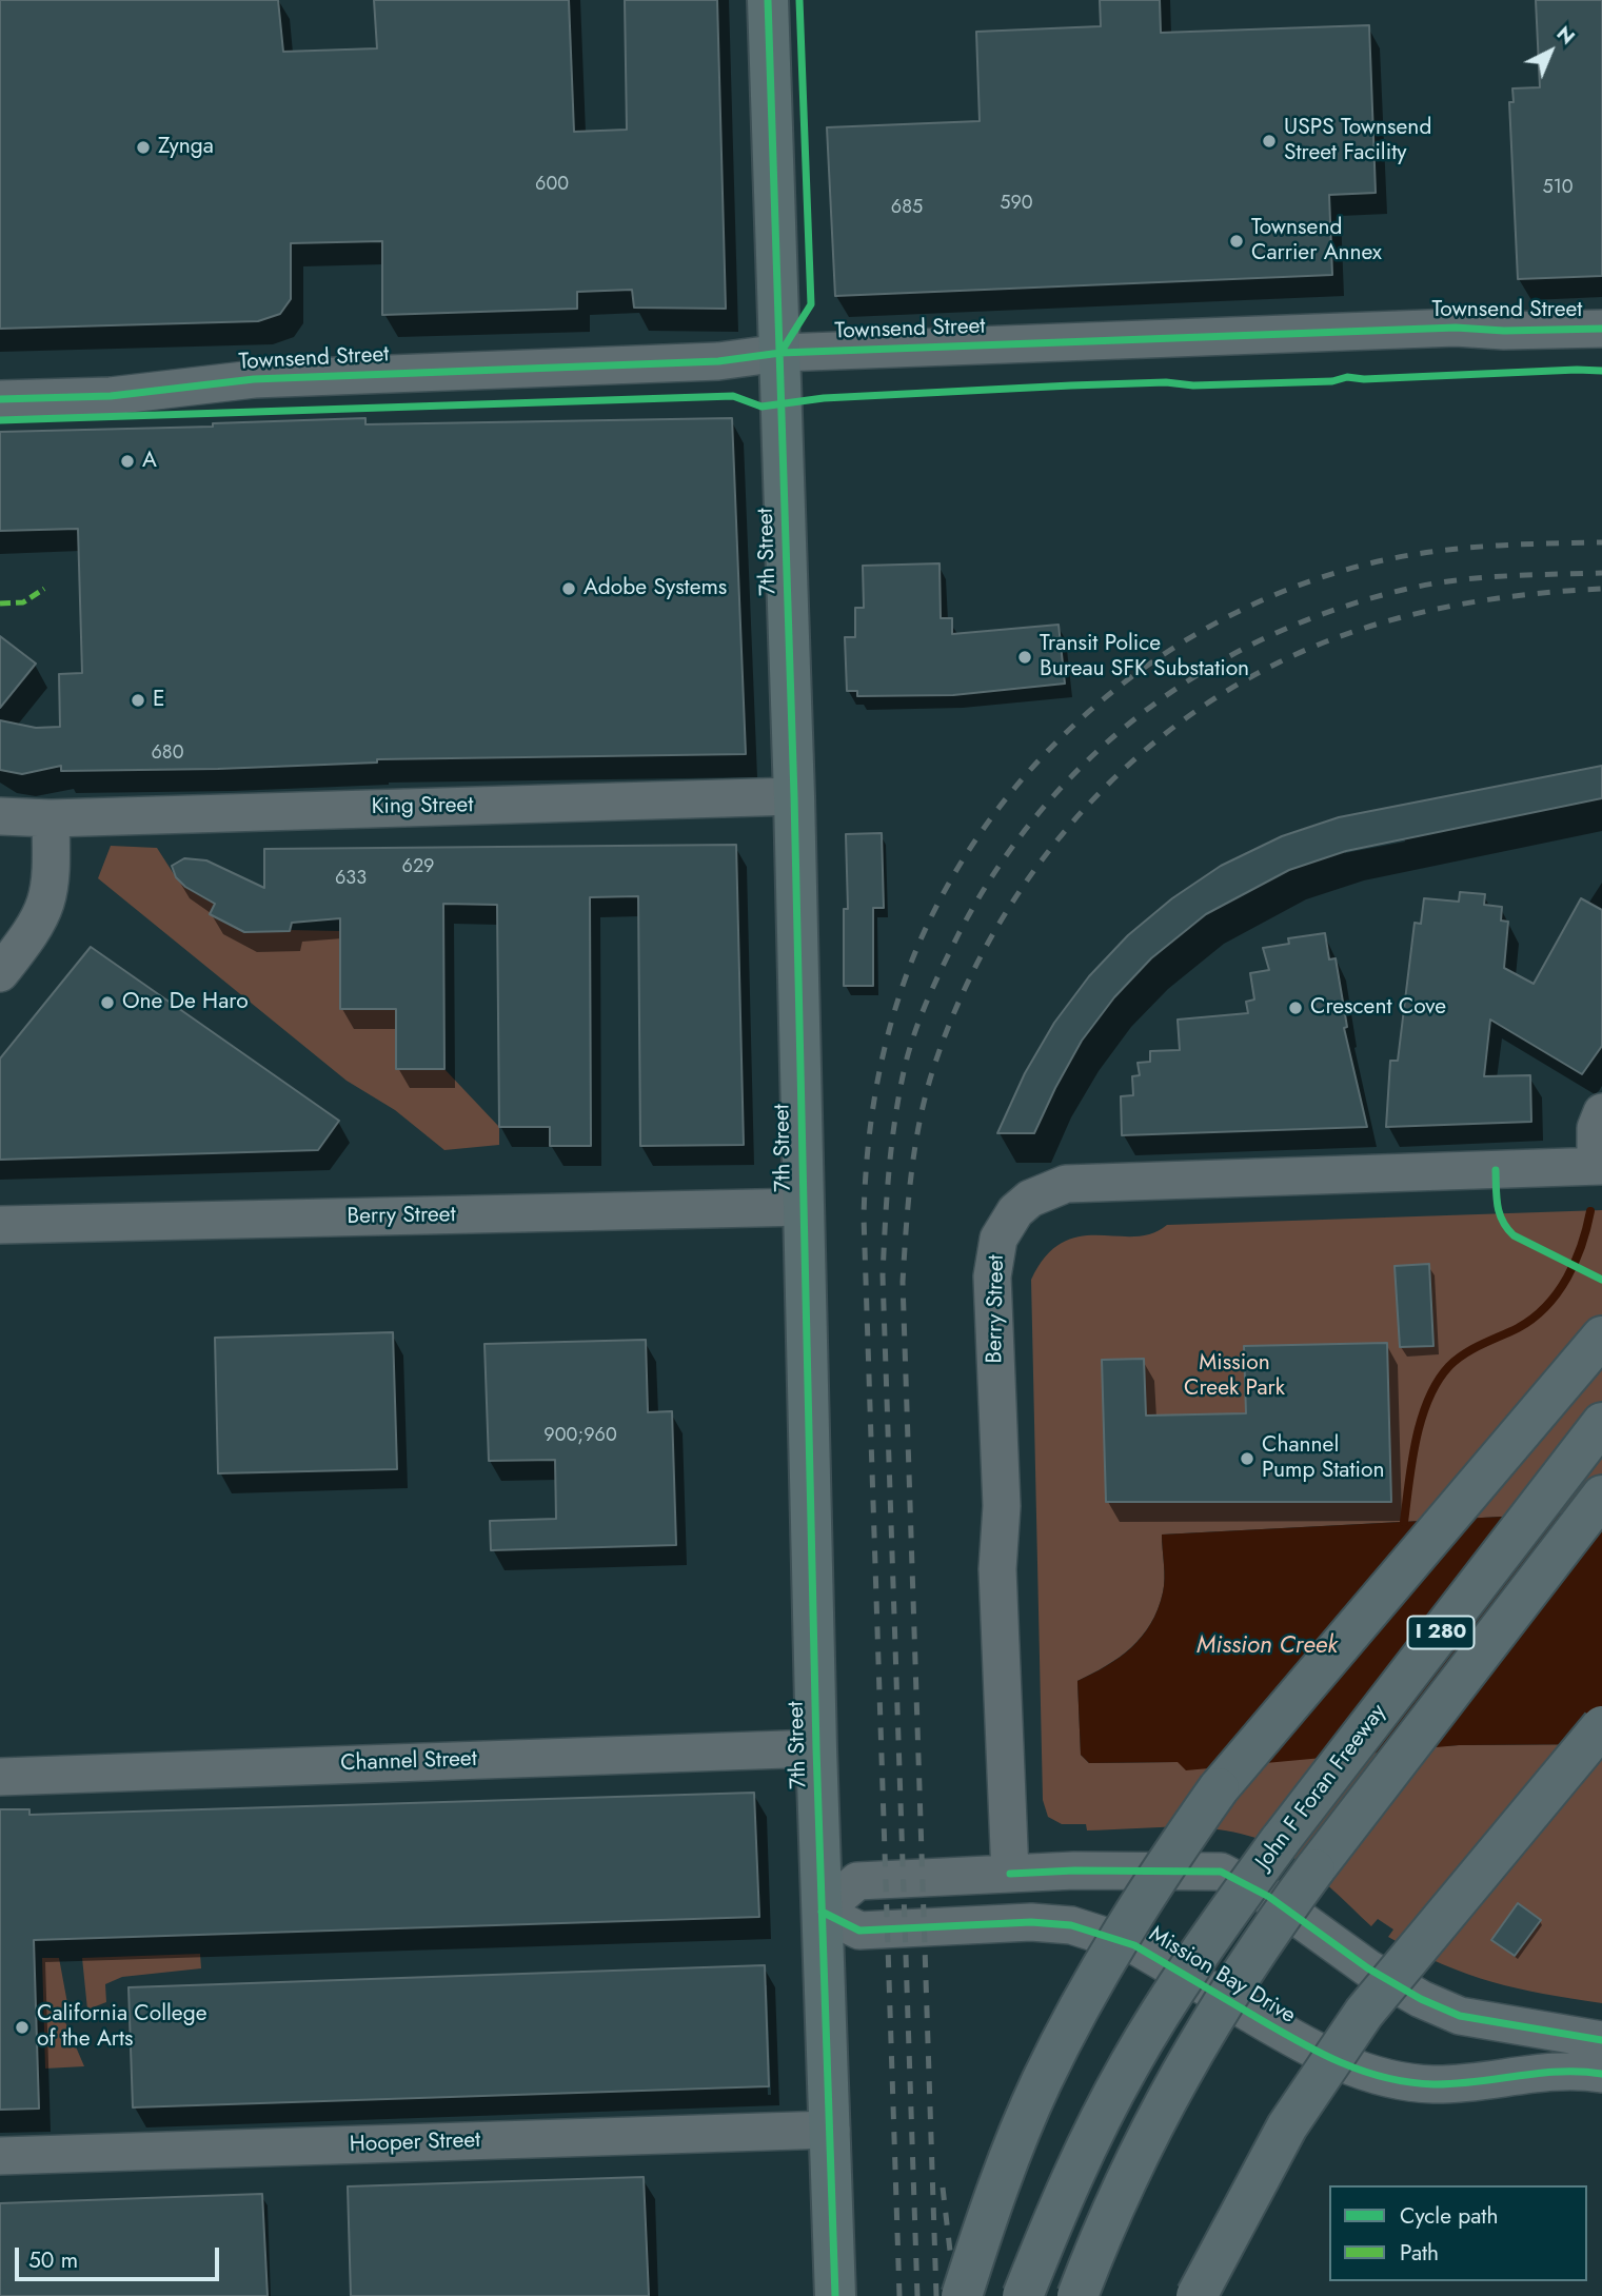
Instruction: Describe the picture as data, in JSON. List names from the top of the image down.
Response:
{
  "streets": {
    "highway": ["I 280", "John F Foran Freeway"],
    "main road": ["7th Street"],
    "street": [
      "Townsend Street",
      "King Street",
      "Berry Street",
      "Channel Street",
      "Mission Bay Drive",
      "Hooper Street"
    ]
  },
  "crossings": [
    ["Townsend Street", "7th Street"],
    ["7th Street", "King Street"],
    ["7th Street", "Berry Street"],
    ["7th Street", "Channel Street"],
    ["7th Street", "Mission Bay Drive"],
    ["7th Street", "Hooper Street"]
  ],
  "water": ["Mission Creek"],
  "parks": ["Mission Creek Park"],
  "places": [
    "USPS Townsend Street Facility",
    "Zynga",
    "Townsend Carrier Annex",
    "A",
    "Adobe Systems",
    "Transit Police Bureau SFK Substation",
    "E",
    "One De Haro",
    "Crescent Cove",
    "Channel Pump Station",
    "California College of the Arts"
  ],
  "house_numbers": [
    "600",
    "510",
    "590",
    "685",
    "680",
    "629",
    "633",
    "900;960"
  ],
  "legend": ["Cycle path", "Path"],
  "scale_bar": "50 m",
  "north": "top right"
}
